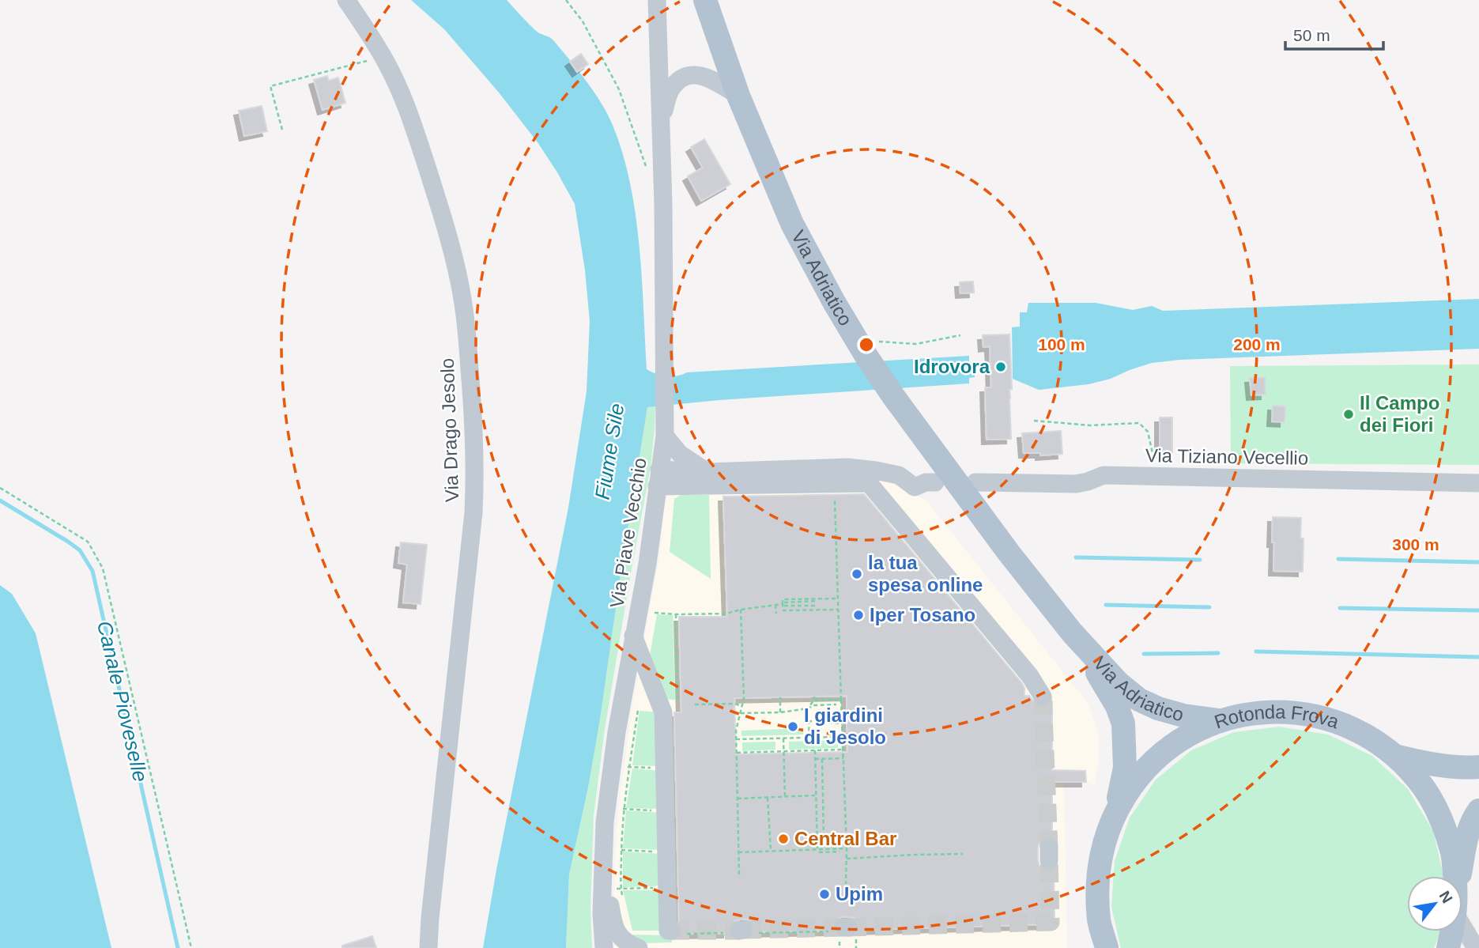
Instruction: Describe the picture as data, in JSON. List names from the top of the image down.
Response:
{
  "streets": {
    "main road": ["Via Adriatico", "Rotonda Frova"],
    "street": ["Via Drago Jesolo", "Via Tiziano Vecellio", "Via Piave Vecchio"]
  },
  "crossings": [
    ["Via Adriatico", "Via Piave Vecchio"],
    ["Via Adriatico", "Rotonda Frova"]
  ],
  "water": ["Fiume Sile", "Canale Pioveselle"],
  "places": [
    "Idrovora",
    "Il Campo dei Fiori",
    "la tua spesa online",
    "Iper Tosano",
    "I giardini di Jesolo",
    "Central Bar",
    "Upim"
  ],
  "scale_bar": "50 m",
  "north": "top right",
  "rings": ["100 m", "200 m", "300 m"]
}
